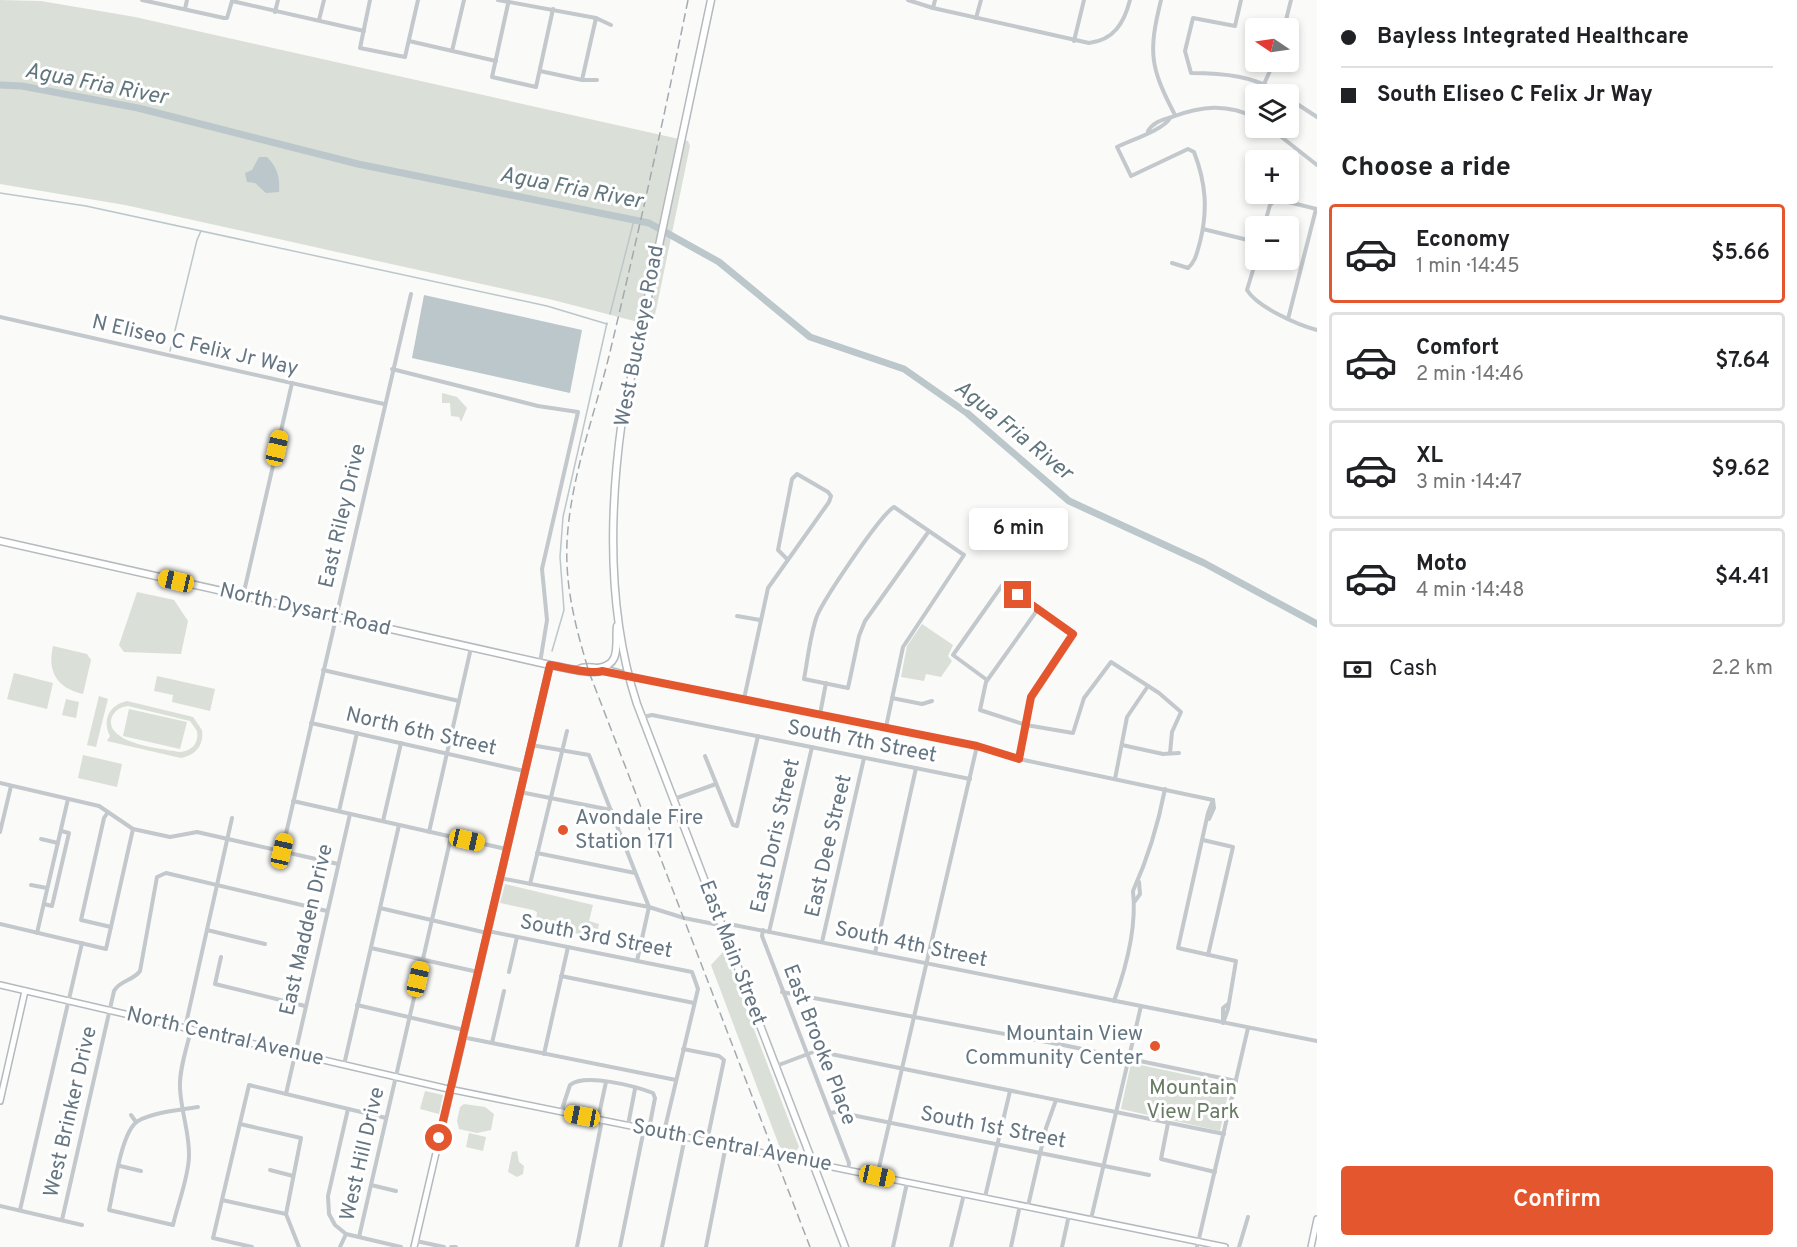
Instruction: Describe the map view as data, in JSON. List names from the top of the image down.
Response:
{
  "streets": {
    "main road": ["West Buckeye Road", "North Dysart Road", "East Main Street"],
    "street": [
      "N Eliseo C Felix Jr Way",
      "East Riley Drive",
      "North 6th Street",
      "South 7th Street",
      "East Doris Street",
      "East Dee Street",
      "East Madden Drive",
      "South 3rd Street",
      "South 4th Street",
      "North Central Avenue",
      "East Brooke Place",
      "West Brinker Drive",
      "South 1st Street",
      "South Central Avenue",
      "West Hill Drive"
    ]
  },
  "crossings": [
    ["West Buckeye Road", "North Dysart Road"],
    ["West Buckeye Road", "East Main Street"],
    ["N Eliseo C Felix Jr Way", "East Riley Drive"],
    ["East Riley Drive", "North Dysart Road"],
    ["East Riley Drive", "North 6th Street"],
    ["North Dysart Road", "East Main Street"],
    ["South 7th Street", "East Doris Street"],
    ["South 7th Street", "East Dee Street"],
    ["South 7th Street", "East Main Street"],
    ["East Doris Street", "South 4th Street"],
    ["East Dee Street", "South 4th Street"],
    ["East Madden Drive", "North Central Avenue"],
    ["South 3rd Street", "West Hill Drive"],
    ["South 4th Street", "East Main Street"],
    ["South 4th Street", "East Brooke Place"],
    ["East Main Street", "South Central Avenue"],
    ["North Central Avenue", "West Brinker Drive"],
    ["North Central Avenue", "South Central Avenue"],
    ["North Central Avenue", "West Hill Drive"],
    ["East Brooke Place", "South 1st Street"],
    ["East Brooke Place", "South Central Avenue"]
  ],
  "water": ["Agua Fria River"],
  "parks": ["Mountain View Park"],
  "places": ["Avondale Fire Station 171", "Mountain View Community Center"],
  "north": "left",
  "page": {
    "banner": ["Bayless Integrated Healthcare", "South Eliseo C Felix Jr Way"],
    "map_buttons": ["+", "−"],
    "heading": "Choose a ride",
    "list": [
      {
        "name": "Economy",
        "note": "1 min · 14:45",
        "value": "$5.66"
      },
      {
        "name": "Comfort",
        "note": "2 min · 14:46",
        "value": "$7.64"
      },
      {
        "name": "XL",
        "note": "3 min · 14:47",
        "value": "$9.62"
      },
      {
        "name": "Moto",
        "note": "4 min · 14:48",
        "value": "$4.41"
      }
    ],
    "bubble": "6 min",
    "pay": ["Cash", "2.2 km"],
    "buttons": "Confirm"
  }
}
